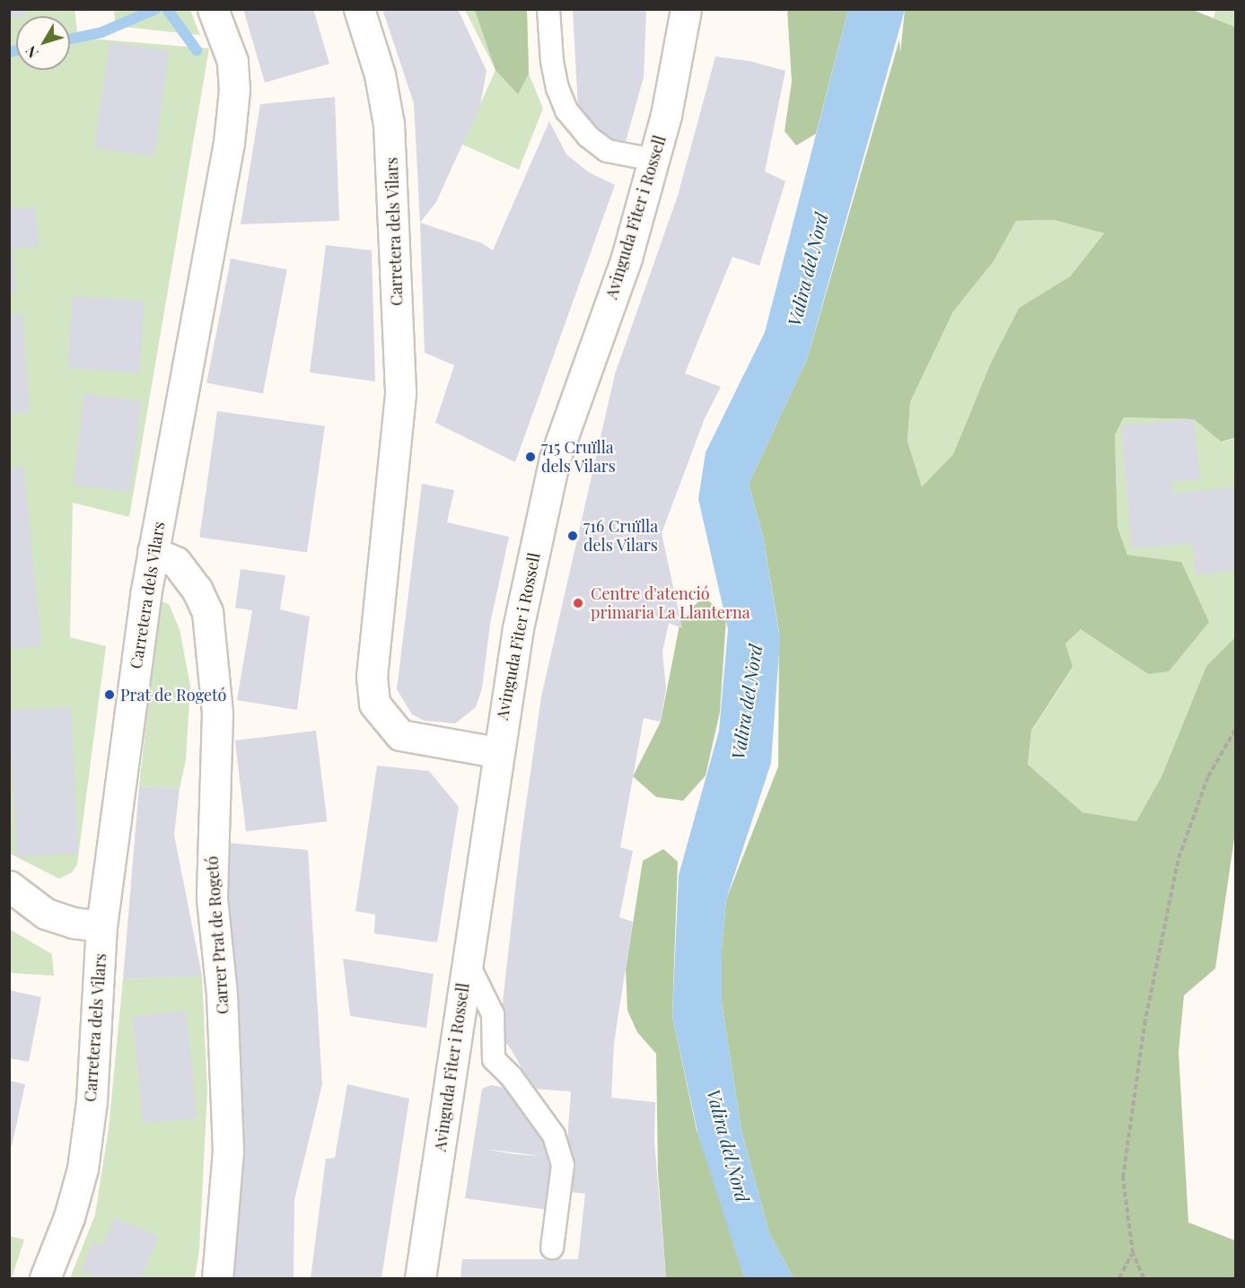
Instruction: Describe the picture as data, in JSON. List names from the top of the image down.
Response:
{
  "streets": {
    "street": ["Avinguda Fiter i Rossell", "Carretera dels Vilars", "Carrer Prat de Rogetó"]
  },
  "crossings": [
    ["Avinguda Fiter i Rossell", "Carretera dels Vilars"],
    ["Carretera dels Vilars", "Carrer Prat de Rogetó"]
  ],
  "water": ["Valira del Nord"],
  "places": [
    "715 Cruïlla dels Vilars",
    "716 Cruïlla dels Vilars",
    "Centre d'atenció primaria La Llanterna",
    "Prat de Rogetó"
  ],
  "north": "bottom left"
}
